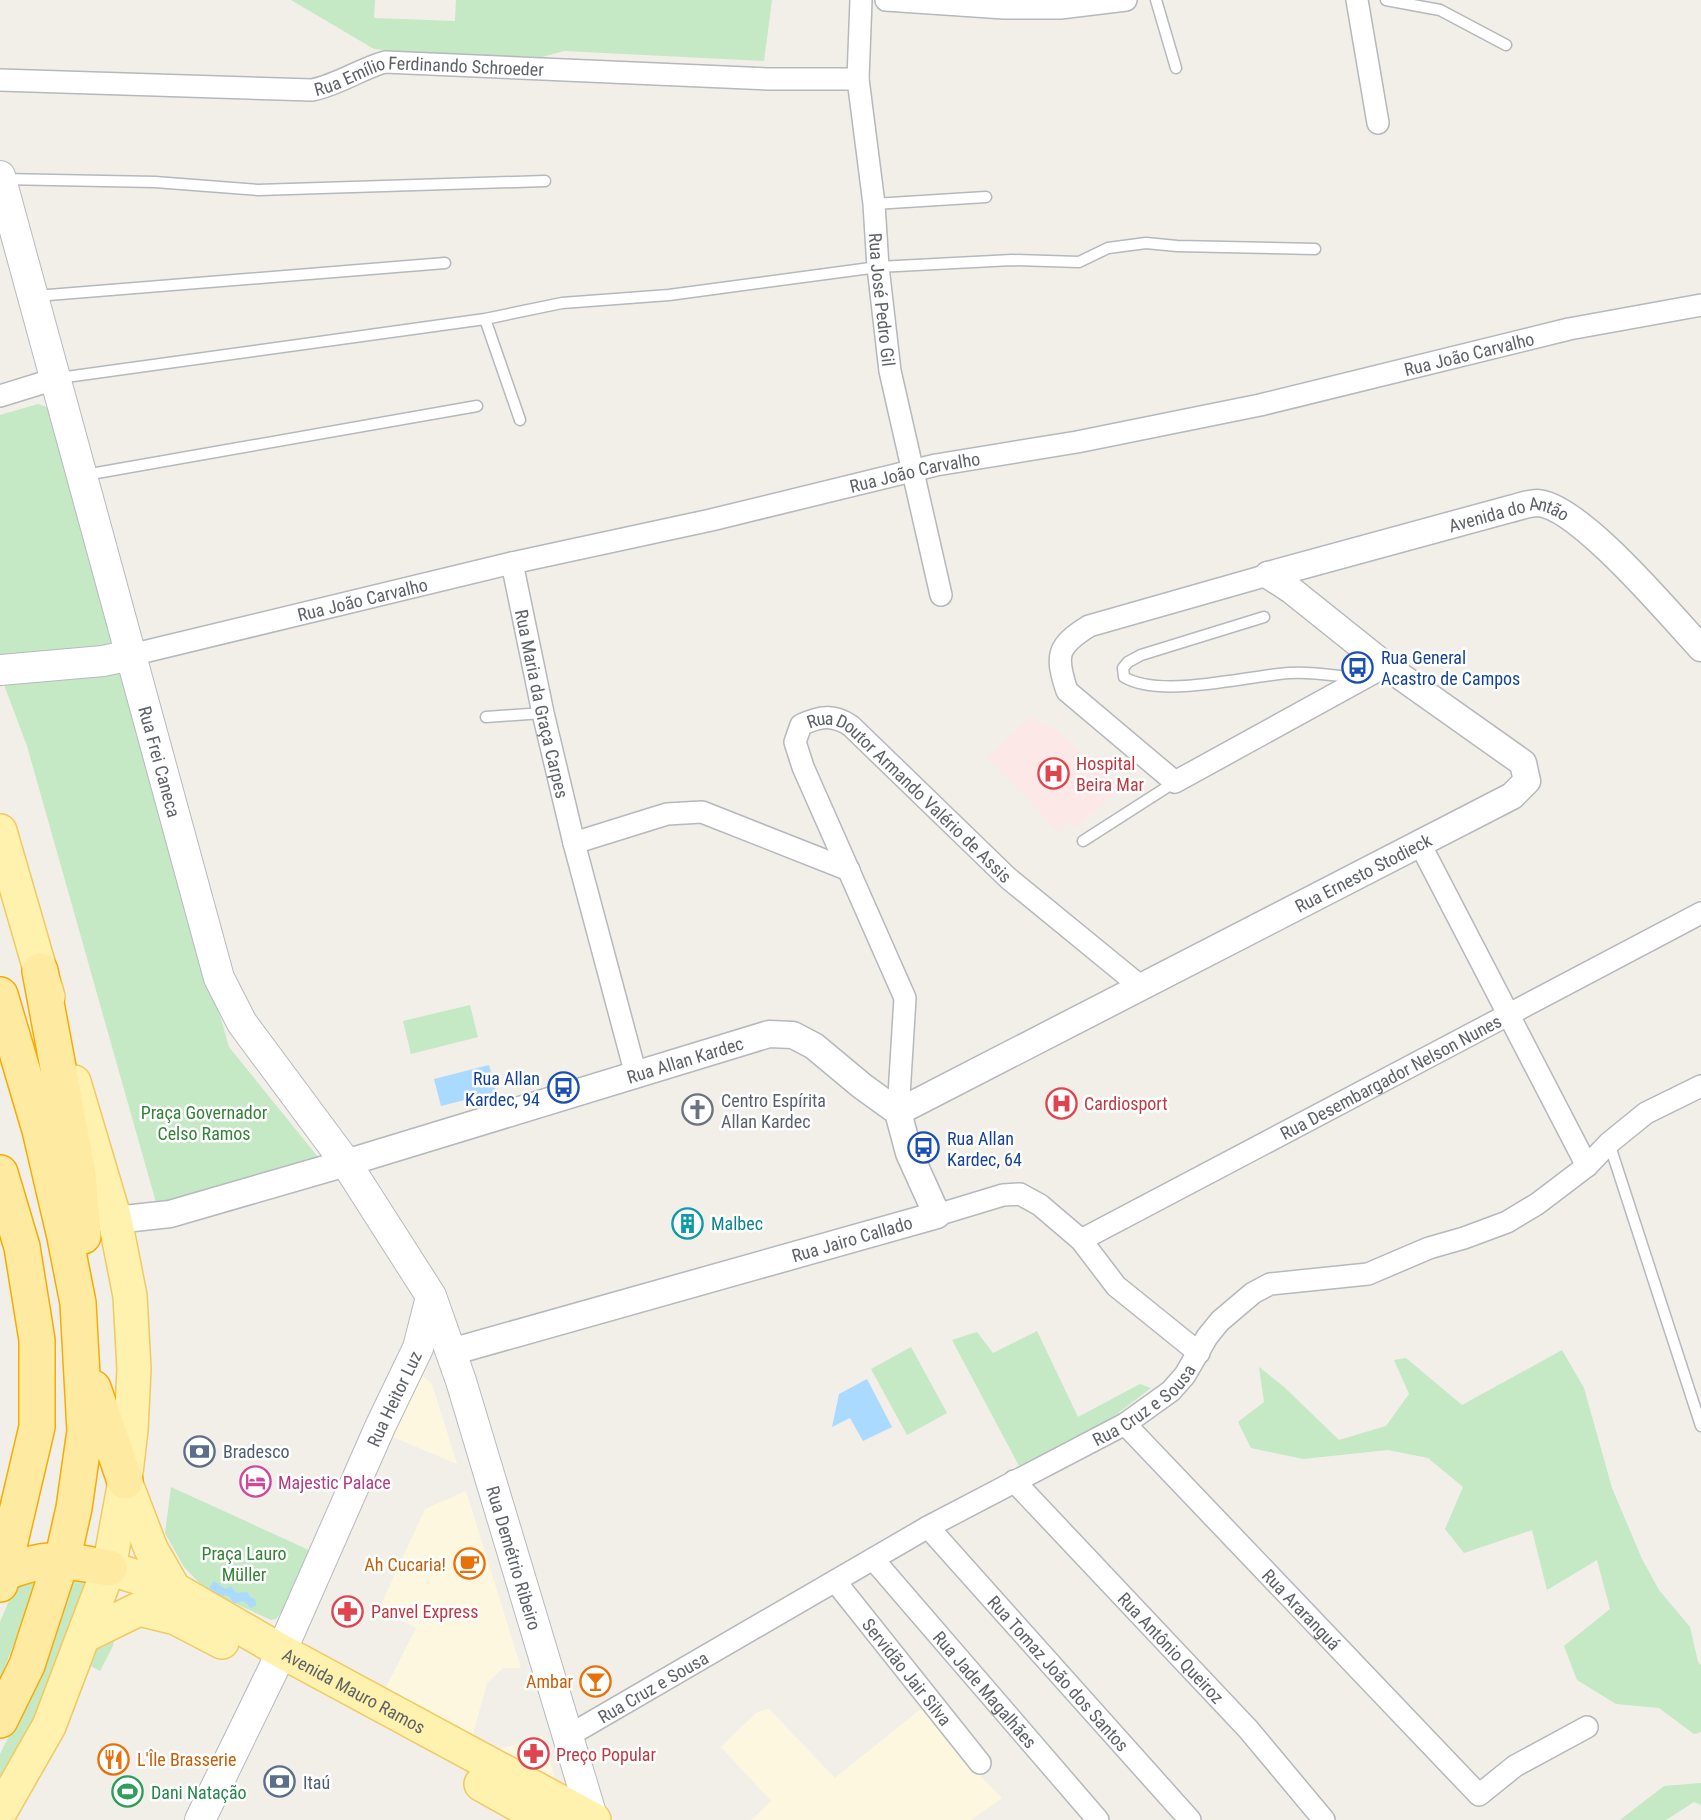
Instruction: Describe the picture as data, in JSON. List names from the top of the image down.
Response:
{
  "streets": {
    "main road": [
      "Rua Frei Caneca",
      "Rua Heitor Luz",
      "Rua Demétrio Ribeiro",
      "Avenida Mauro Ramos"
    ],
    "street": [
      "Rua Emílio Ferdinando Schroeder",
      "Rua José Pedro Gil",
      "Rua João Carvalho",
      "Avenida do Antão",
      "Rua Maria da Graça Carpes",
      "Rua Doutor Armando Valério de Assis",
      "Rua Ernesto Stodieck",
      "Rua Allan Kardec",
      "Rua Desembargador Nelson Nunes",
      "Rua Jairo Callado",
      "Rua Cruz e Sousa",
      "Rua Araranguá",
      "Rua Antônio Queiroz",
      "Servidão Jair Silva",
      "Rua Tomaz João dos Santos",
      "Rua Jade Magalhães"
    ]
  },
  "crossings": [
    ["Rua Emílio Ferdinando Schroeder", "Rua José Pedro Gil"],
    ["Rua José Pedro Gil", "Rua João Carvalho"],
    ["Rua João Carvalho", "Rua Maria da Graça Carpes"],
    ["Rua João Carvalho", "Rua Frei Caneca"],
    ["Avenida do Antão", "Rua Ernesto Stodieck"],
    ["Rua Maria da Graça Carpes", "Rua Allan Kardec"],
    ["Rua Frei Caneca", "Rua Allan Kardec"],
    ["Rua Frei Caneca", "Rua Heitor Luz"],
    ["Rua Frei Caneca", "Rua Demétrio Ribeiro"],
    ["Rua Doutor Armando Valério de Assis", "Rua Ernesto Stodieck"],
    ["Rua Doutor Armando Valério de Assis", "Rua Allan Kardec"],
    ["Rua Ernesto Stodieck", "Rua Allan Kardec"],
    ["Rua Desembargador Nelson Nunes", "Rua Jairo Callado"],
    ["Rua Jairo Callado", "Rua Cruz e Sousa"],
    ["Rua Jairo Callado", "Rua Demétrio Ribeiro"],
    ["Rua Heitor Luz", "Rua Demétrio Ribeiro"],
    ["Rua Heitor Luz", "Avenida Mauro Ramos"],
    ["Rua Cruz e Sousa", "Rua Demétrio Ribeiro"],
    ["Rua Cruz e Sousa", "Rua Araranguá"],
    ["Rua Cruz e Sousa", "Rua Antônio Queiroz"],
    ["Rua Cruz e Sousa", "Servidão Jair Silva"],
    ["Rua Cruz e Sousa", "Rua Tomaz João dos Santos"],
    ["Rua Cruz e Sousa", "Rua Jade Magalhães"],
    ["Rua Demétrio Ribeiro", "Avenida Mauro Ramos"]
  ],
  "parks": ["Praça Governador Celso Ramos", "Praça Lauro Müller"],
  "places": {
    "bus stop": ["Rua General Acastro de Campos", "Rua Allan Kardec, 94", "Rua Allan Kardec, 64"],
    "hospital": ["Hospital Beira Mar", "Cardiosport"],
    "church": ["Centro Espírita Allan Kardec"],
    "building": ["Malbec"],
    "bank": ["Bradesco", "Itaú"],
    "hotel": ["Majestic Palace"],
    "cafe": ["Ah Cucaria!"],
    "pharmacy": ["Panvel Express", "Preço Popular"],
    "bar": ["Ambar"],
    "restaurant": ["L'Île Brasserie"],
    "sports": ["Dani Natação"]
  }
}
